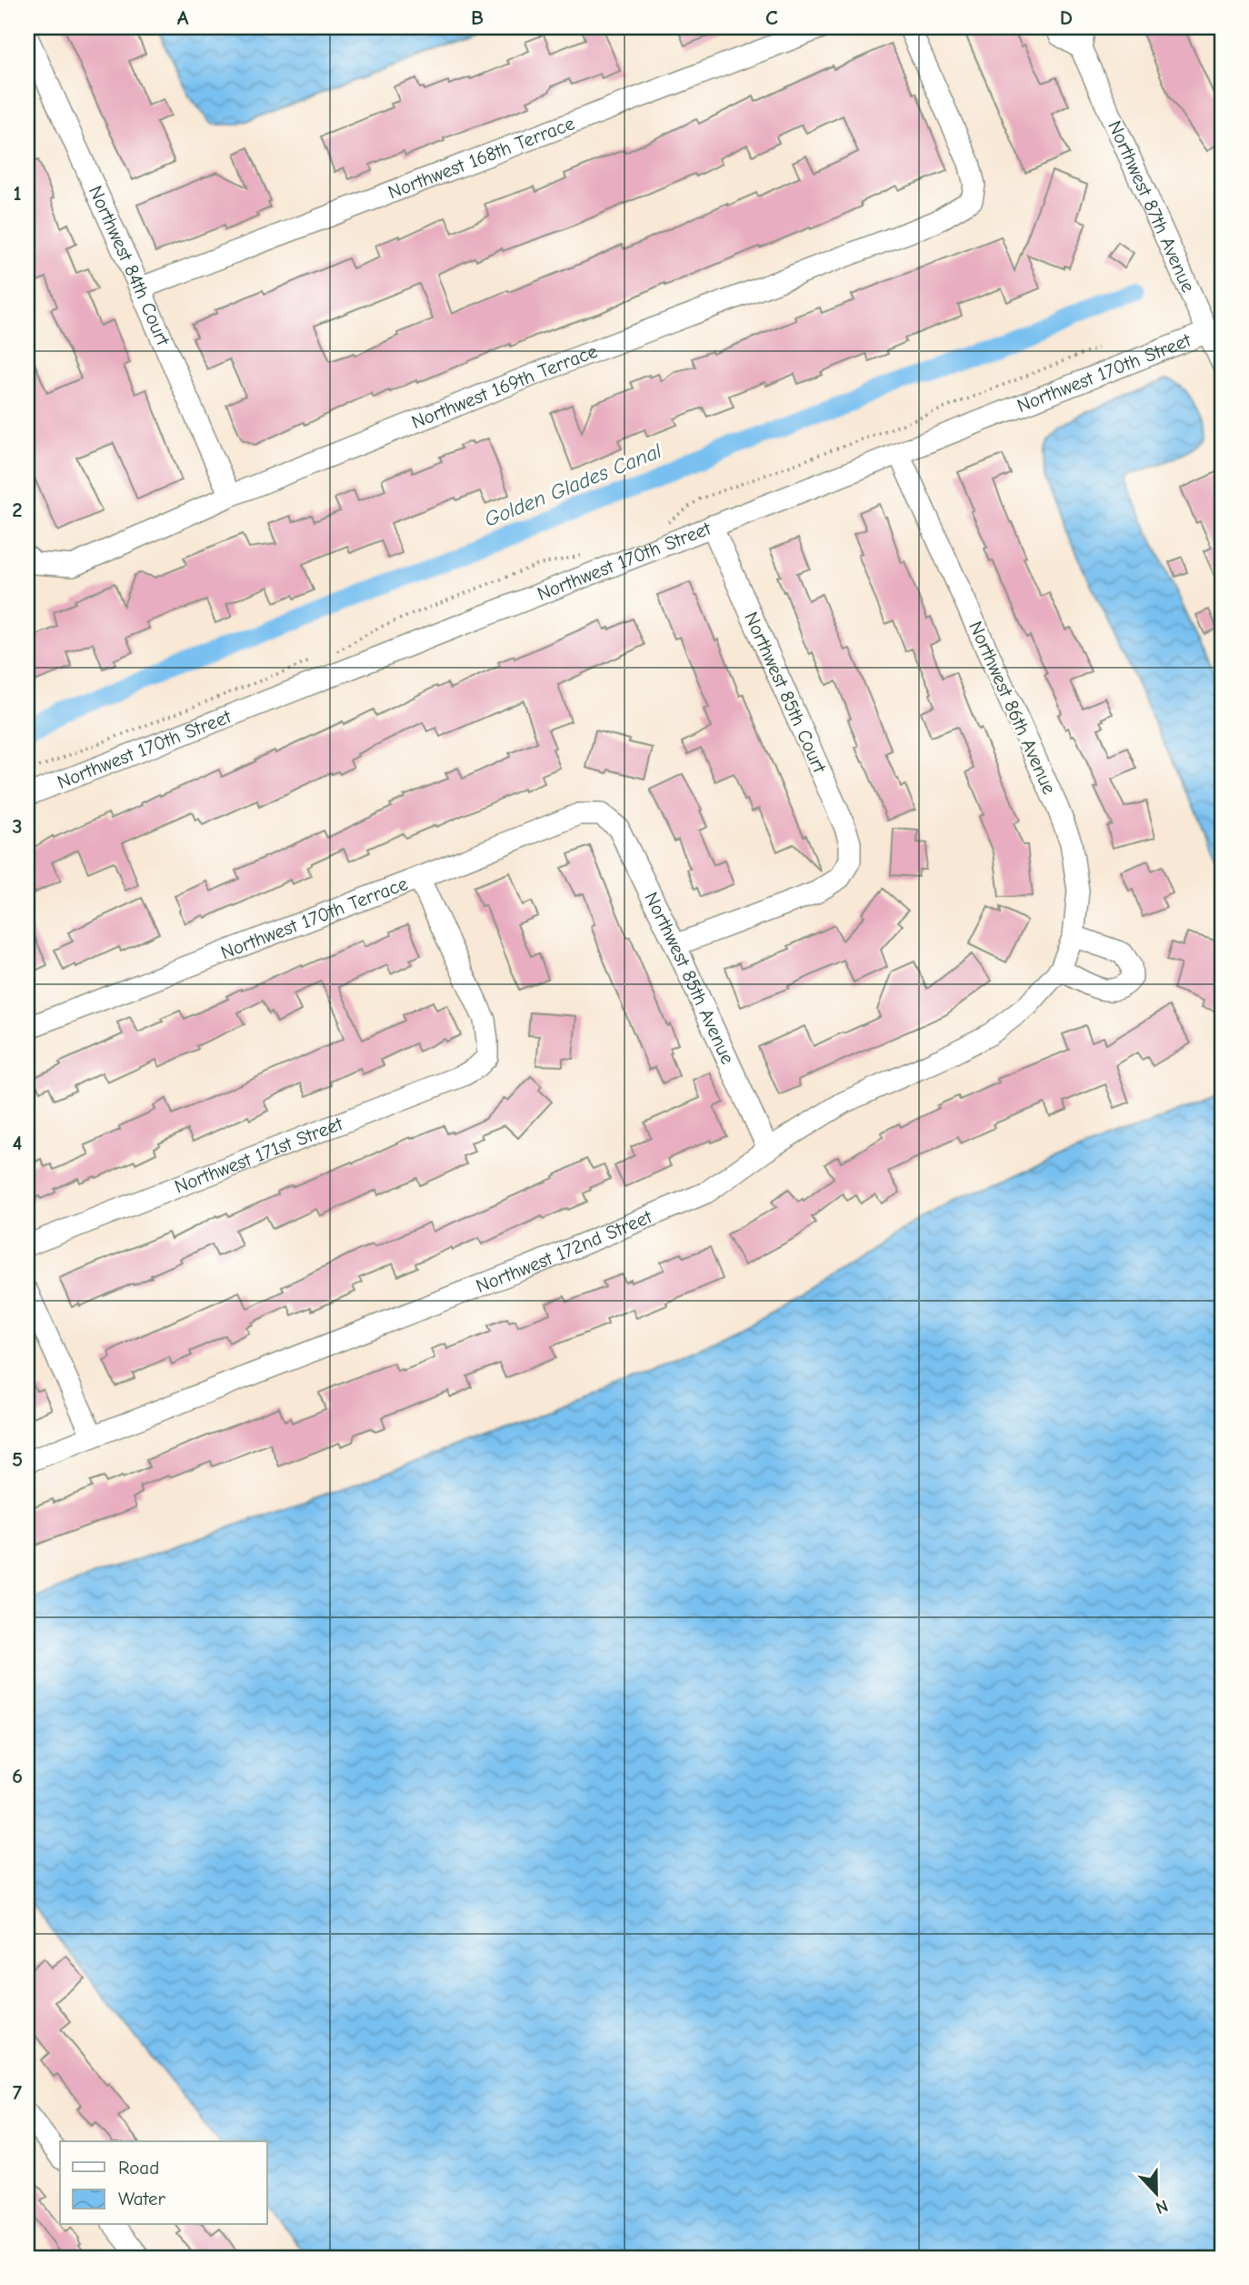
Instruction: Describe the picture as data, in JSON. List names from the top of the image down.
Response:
{
  "streets": {
    "street": [
      "Northwest 168th Terrace",
      "Northwest 87th Avenue",
      "Northwest 84th Court",
      "Northwest 170th Street",
      "Northwest 169th Terrace",
      "Northwest 85th Court",
      "Northwest 86th Avenue",
      "Northwest 170th Terrace",
      "Northwest 85th Avenue",
      "Northwest 171st Street",
      "Northwest 172nd Street"
    ]
  },
  "crossings": [
    ["Northwest 168th Terrace", "Northwest 84th Court"],
    ["Northwest 87th Avenue", "Northwest 170th Street"],
    ["Northwest 84th Court", "Northwest 169th Terrace"],
    ["Northwest 170th Street", "Northwest 85th Court"],
    ["Northwest 170th Street", "Northwest 86th Avenue"],
    ["Northwest 85th Court", "Northwest 85th Avenue"],
    ["Northwest 86th Avenue", "Northwest 172nd Street"],
    ["Northwest 170th Terrace", "Northwest 85th Avenue"],
    ["Northwest 170th Terrace", "Northwest 171st Street"],
    ["Northwest 85th Avenue", "Northwest 172nd Street"]
  ],
  "water": ["Golden Glades Canal"],
  "legend": ["Road", "Water"],
  "north": "bottom",
  "grid": {
    "columns": [
      "A",
      "B",
      "C",
      "D"
    ],
    "rows": [
      "1",
      "2",
      "3",
      "4",
      "5",
      "6",
      "7"
    ]
  }
}
